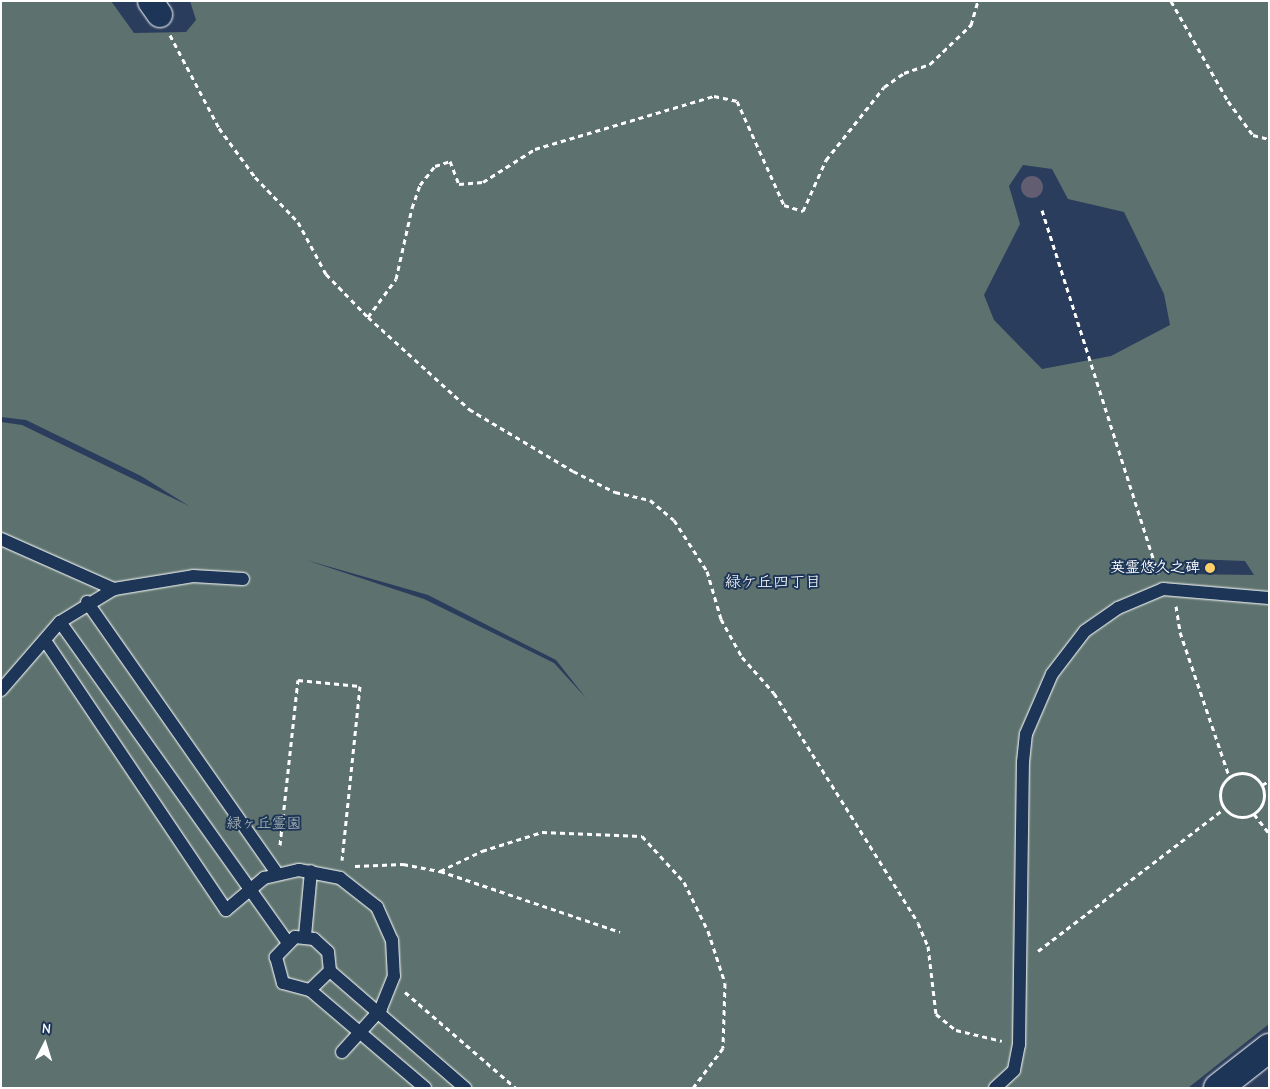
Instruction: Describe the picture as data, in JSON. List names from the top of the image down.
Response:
{
  "districts": ["緑ケ丘四丁目"],
  "parks": ["緑ヶ丘霊園"],
  "places": ["英霊悠久之碑"],
  "north": "top"
}
